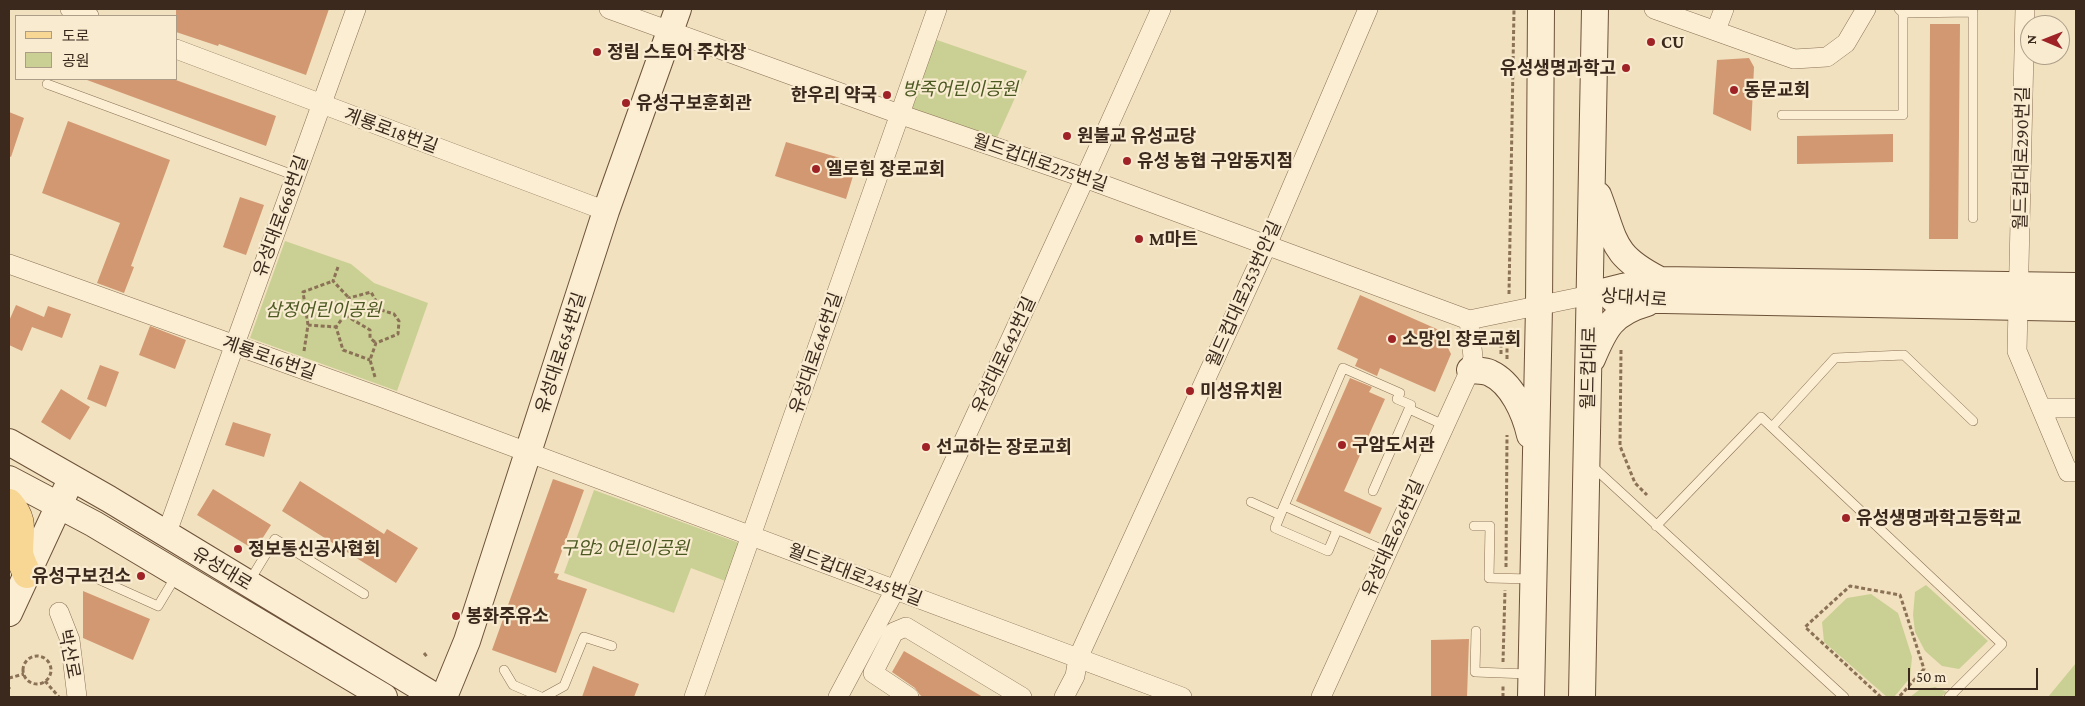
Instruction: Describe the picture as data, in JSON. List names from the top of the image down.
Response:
{
  "streets": {
    "street": [
      "계룡로18번길",
      "월드컵대로290번길",
      "월드컵대로275번길",
      "유성대로668번길",
      "월드컵대로253번안길",
      "상대서로",
      "유성대로654번길",
      "유성대로646번길",
      "유성대로642번길",
      "계룡로16번길",
      "월드컵대로",
      "유성대로626번길",
      "유성대로",
      "월드컵대로245번길",
      "박산로"
    ]
  },
  "crossings": [
    ["계룡로18번길", "유성대로668번길"],
    ["계룡로18번길", "유성대로654번길"],
    ["월드컵대로290번길", "상대서로"],
    ["월드컵대로275번길", "월드컵대로253번안길"],
    ["월드컵대로275번길", "유성대로654번길"],
    ["월드컵대로275번길", "유성대로646번길"],
    ["월드컵대로275번길", "유성대로642번길"],
    ["월드컵대로275번길", "유성대로626번길"],
    ["유성대로668번길", "계룡로16번길"],
    ["유성대로668번길", "유성대로"],
    ["월드컵대로253번안길", "월드컵대로245번길"],
    ["상대서로", "월드컵대로"],
    ["유성대로654번길", "계룡로16번길"],
    ["유성대로654번길", "월드컵대로245번길"],
    ["유성대로646번길", "월드컵대로245번길"],
    ["유성대로642번길", "월드컵대로245번길"],
    ["계룡로16번길", "월드컵대로245번길"]
  ],
  "parks": ["방죽어린이공원", "삼정어린이공원", "구암2 어린이공원"],
  "places": [
    "CU",
    "정림 스토어 주차장",
    "유성생명과학고",
    "동문교회",
    "한우리 약국",
    "유성구보훈회관",
    "원불교 유성교당",
    "유성 농협 구암동지점",
    "엘로힘 장로교회",
    "M마트",
    "소망인 장로교회",
    "미성유치원",
    "구암도서관",
    "선교하는 장로교회",
    "유성생명과학고등학교",
    "정보통신공사협회",
    "유성구보건소",
    "봉화주유소"
  ],
  "legend": ["도로", "공원"],
  "scale_bar": "50 m",
  "north": "left"
}
